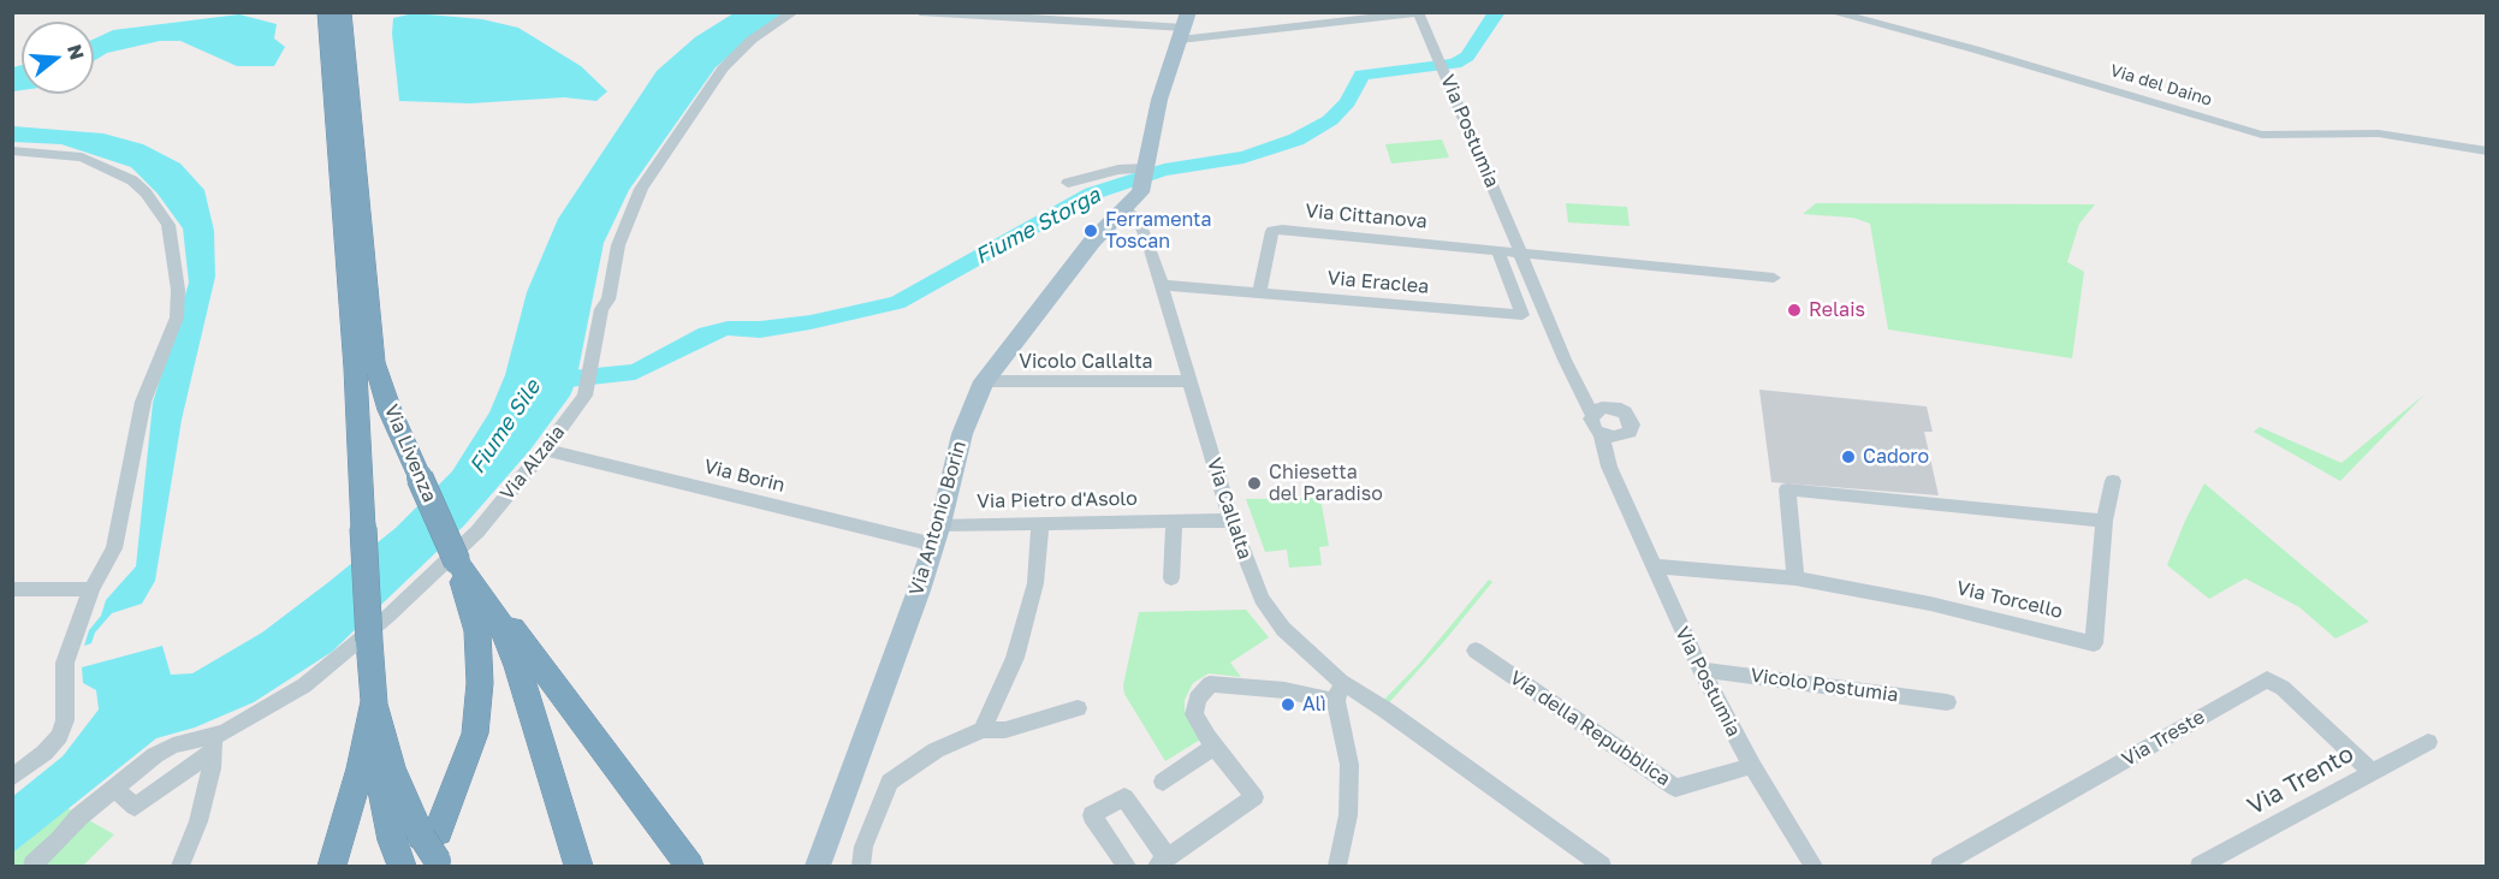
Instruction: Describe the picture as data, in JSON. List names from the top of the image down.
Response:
{
  "streets": {
    "highway": ["Via Livenza"],
    "main road": ["Via Antonio Borin"],
    "street": [
      "Via del Daino",
      "Via Postumia",
      "Via Cittanova",
      "Via Eraclea",
      "Vicolo Callalta",
      "Via Alzaia",
      "Via Borin",
      "Via Pietro d'Asolo",
      "Via Callalta",
      "Via Torcello",
      "Vicolo Postumia",
      "Via della Repubblica",
      "Via Treste",
      "Via Trento"
    ]
  },
  "crossings": [
    ["Via Postumia", "Via Cittanova"],
    ["Via Postumia", "Via Torcello"],
    ["Via Postumia", "Vicolo Postumia"],
    ["Via Postumia", "Via della Repubblica"],
    ["Via Cittanova", "Via Eraclea"],
    ["Via Eraclea", "Via Callalta"],
    ["Vicolo Callalta", "Via Callalta"],
    ["Vicolo Callalta", "Via Antonio Borin"],
    ["Via Alzaia", "Via Borin"],
    ["Via Borin", "Via Pietro d'Asolo"],
    ["Via Borin", "Via Antonio Borin"],
    ["Via Pietro d'Asolo", "Via Callalta"],
    ["Via Pietro d'Asolo", "Via Antonio Borin"],
    ["Via Callalta", "Via Antonio Borin"],
    ["Via Treste", "Via Trento"]
  ],
  "water": ["Fiume Storga", "Fiume Sile"],
  "places": [
    "Ferramenta Toscan",
    "Relais",
    "Cadoro",
    "Chiesetta del Paradiso",
    "Alì"
  ],
  "north": "right"
}
